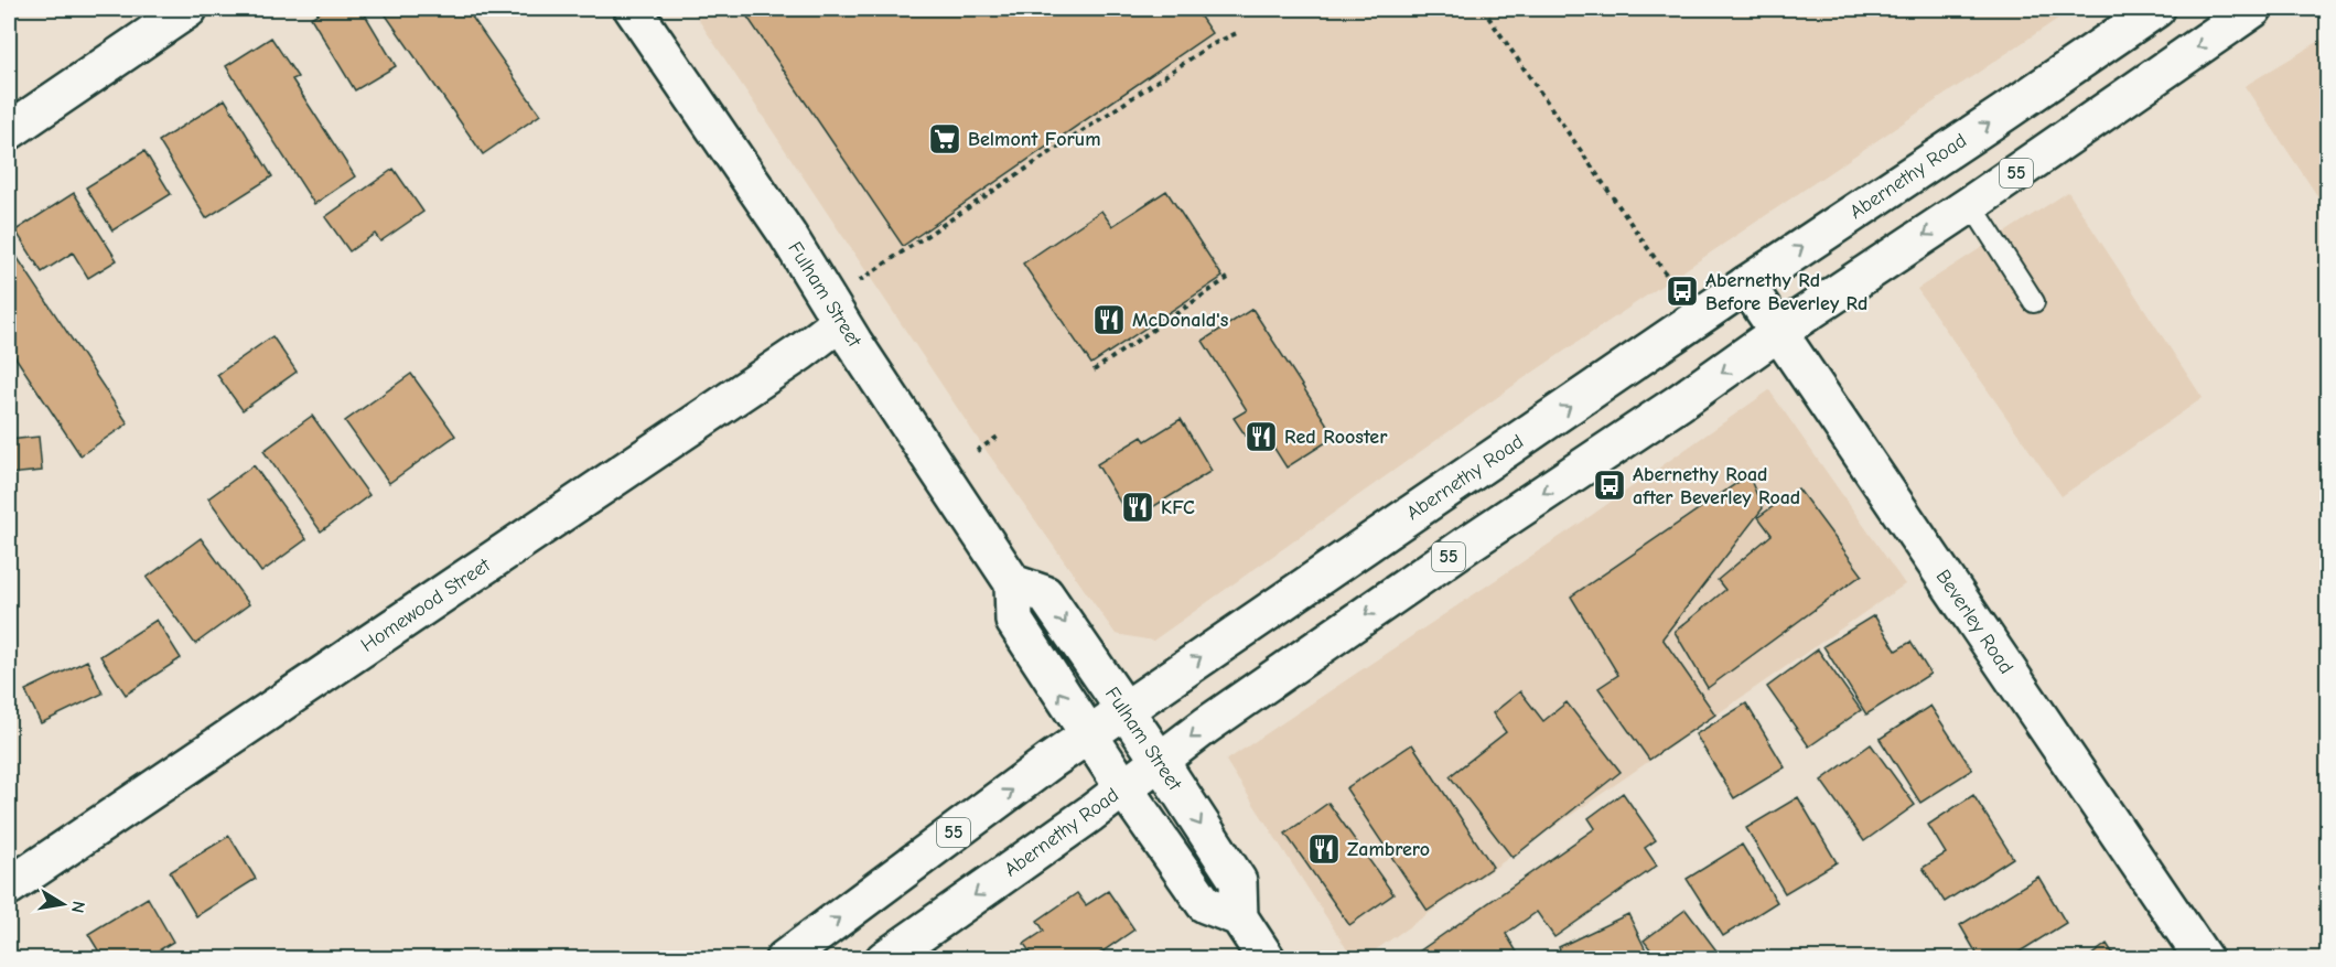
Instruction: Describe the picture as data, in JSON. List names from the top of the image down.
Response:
{
  "streets": {
    "street": [
      "55",
      "Abernethy Road",
      "Fulham Street",
      "Homewood Street",
      "Beverley Road"
    ]
  },
  "crossings": [
    ["Abernethy Road", "Fulham Street"],
    ["Abernethy Road", "Beverley Road"],
    ["Fulham Street", "Homewood Street"]
  ],
  "places": {
    "supermarket": ["Belmont Forum"],
    "bus stop": ["Abernethy Rd Before Beverley Rd", "Abernethy Road after Beverley Road"],
    "restaurant": [
      "McDonald's",
      "Red Rooster",
      "KFC",
      "Zambrero"
    ]
  },
  "north": "right"
}
